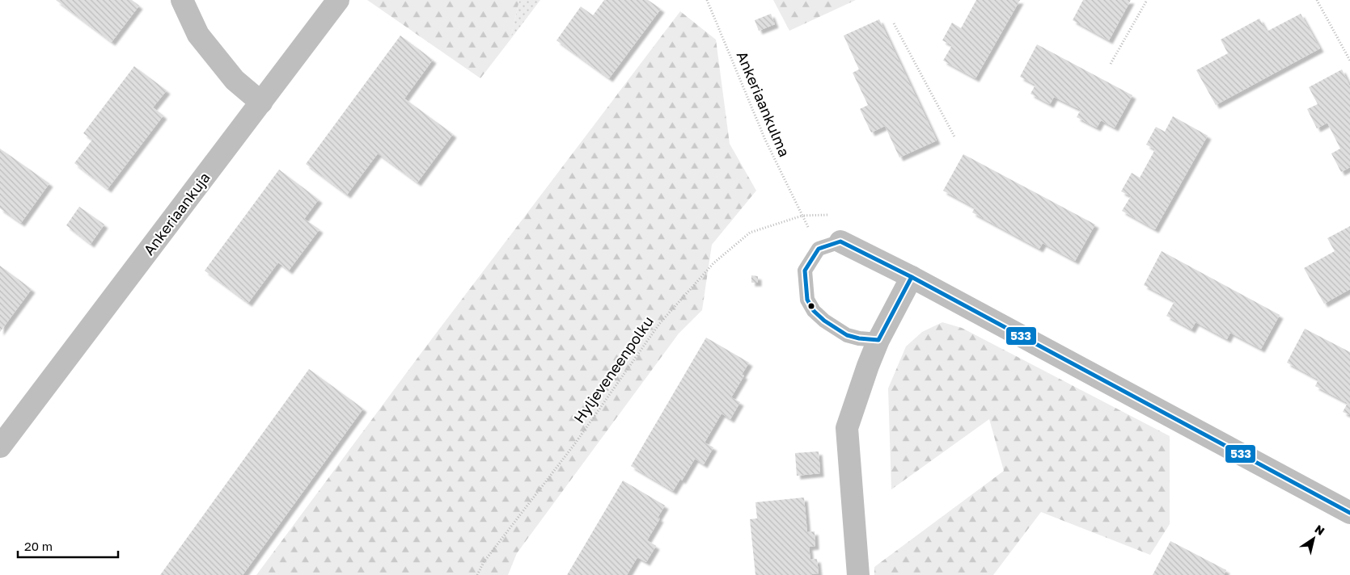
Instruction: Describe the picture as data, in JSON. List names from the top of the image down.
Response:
{
  "streets": {
    "street": ["Ankeriaankuja"],
    "path": ["Ankeriaankulma", "Hyljeveneenpolku"]
  },
  "crossings": [
    ["Ankeriaankulma", "Hyljeveneenpolku"]
  ],
  "lines": ["transit line 533"],
  "scale_bar": "20 m",
  "north": "top right"
}
